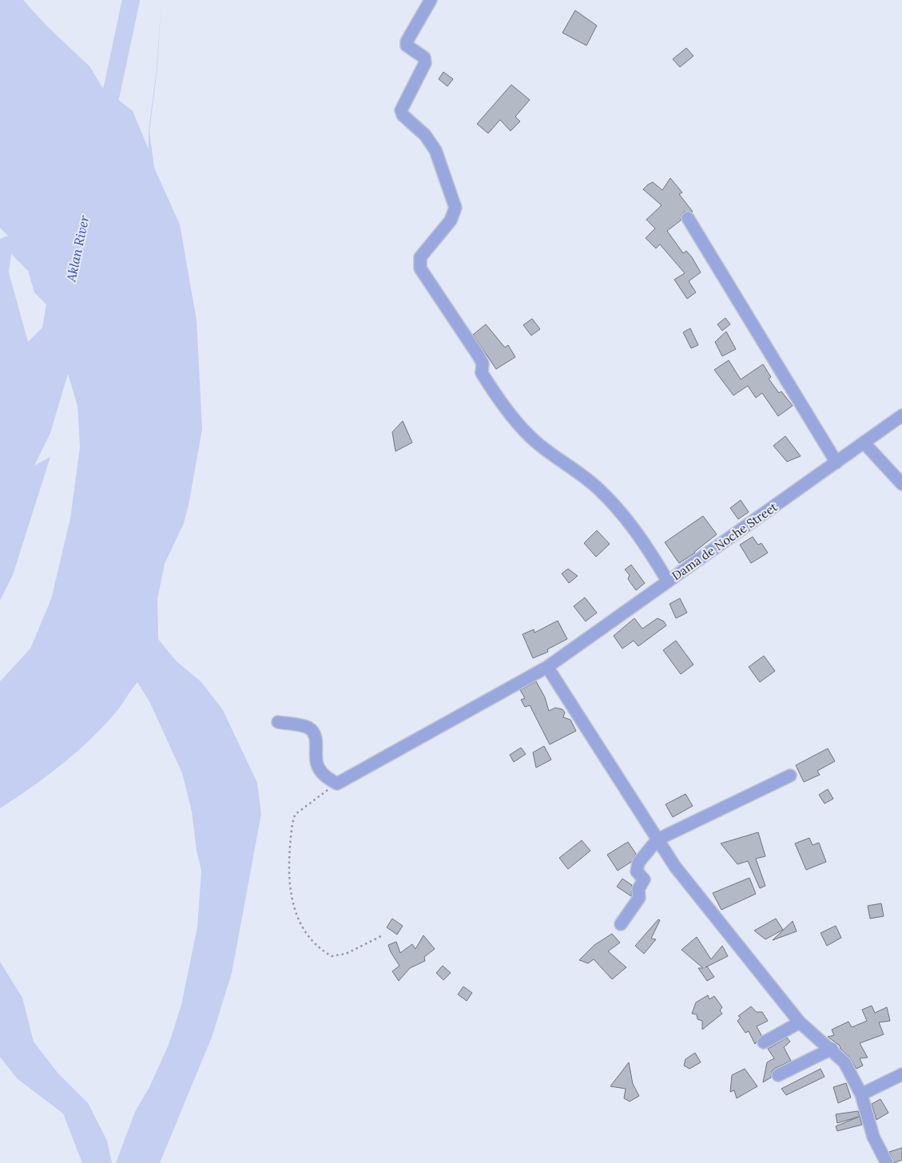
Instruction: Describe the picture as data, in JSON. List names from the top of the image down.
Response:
{
  "streets": {
    "street": ["Dama de Noche Street"]
  },
  "water": ["Aklan River"]
}
